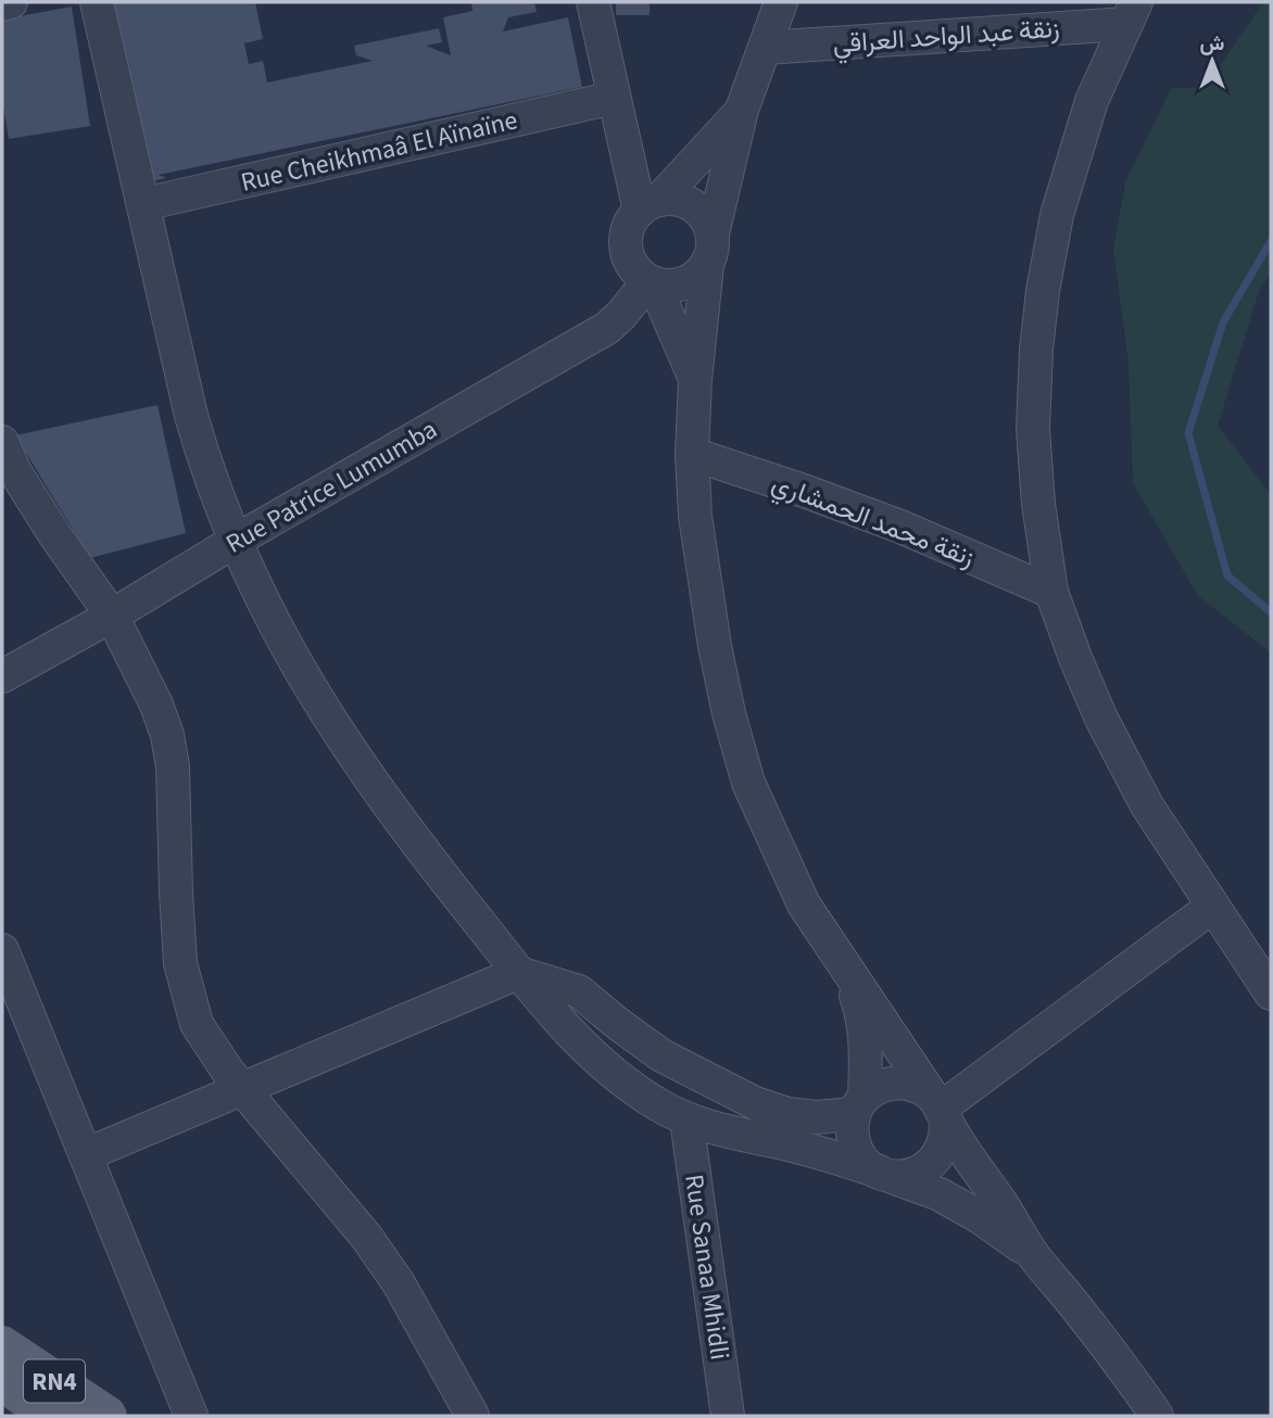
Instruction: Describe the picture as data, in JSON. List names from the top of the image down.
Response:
{
  "streets": {
    "main road": ["RN4"],
    "street": [
      "زنقة عبد الواحد العراقي",
      "Rue Cheikhmaâ El Aïnaïne",
      "Rue Patrice Lumumba",
      "زنقة محمد الحمشاري",
      "Rue Sanaa Mhidli"
    ]
  },
  "north": "top"
}
